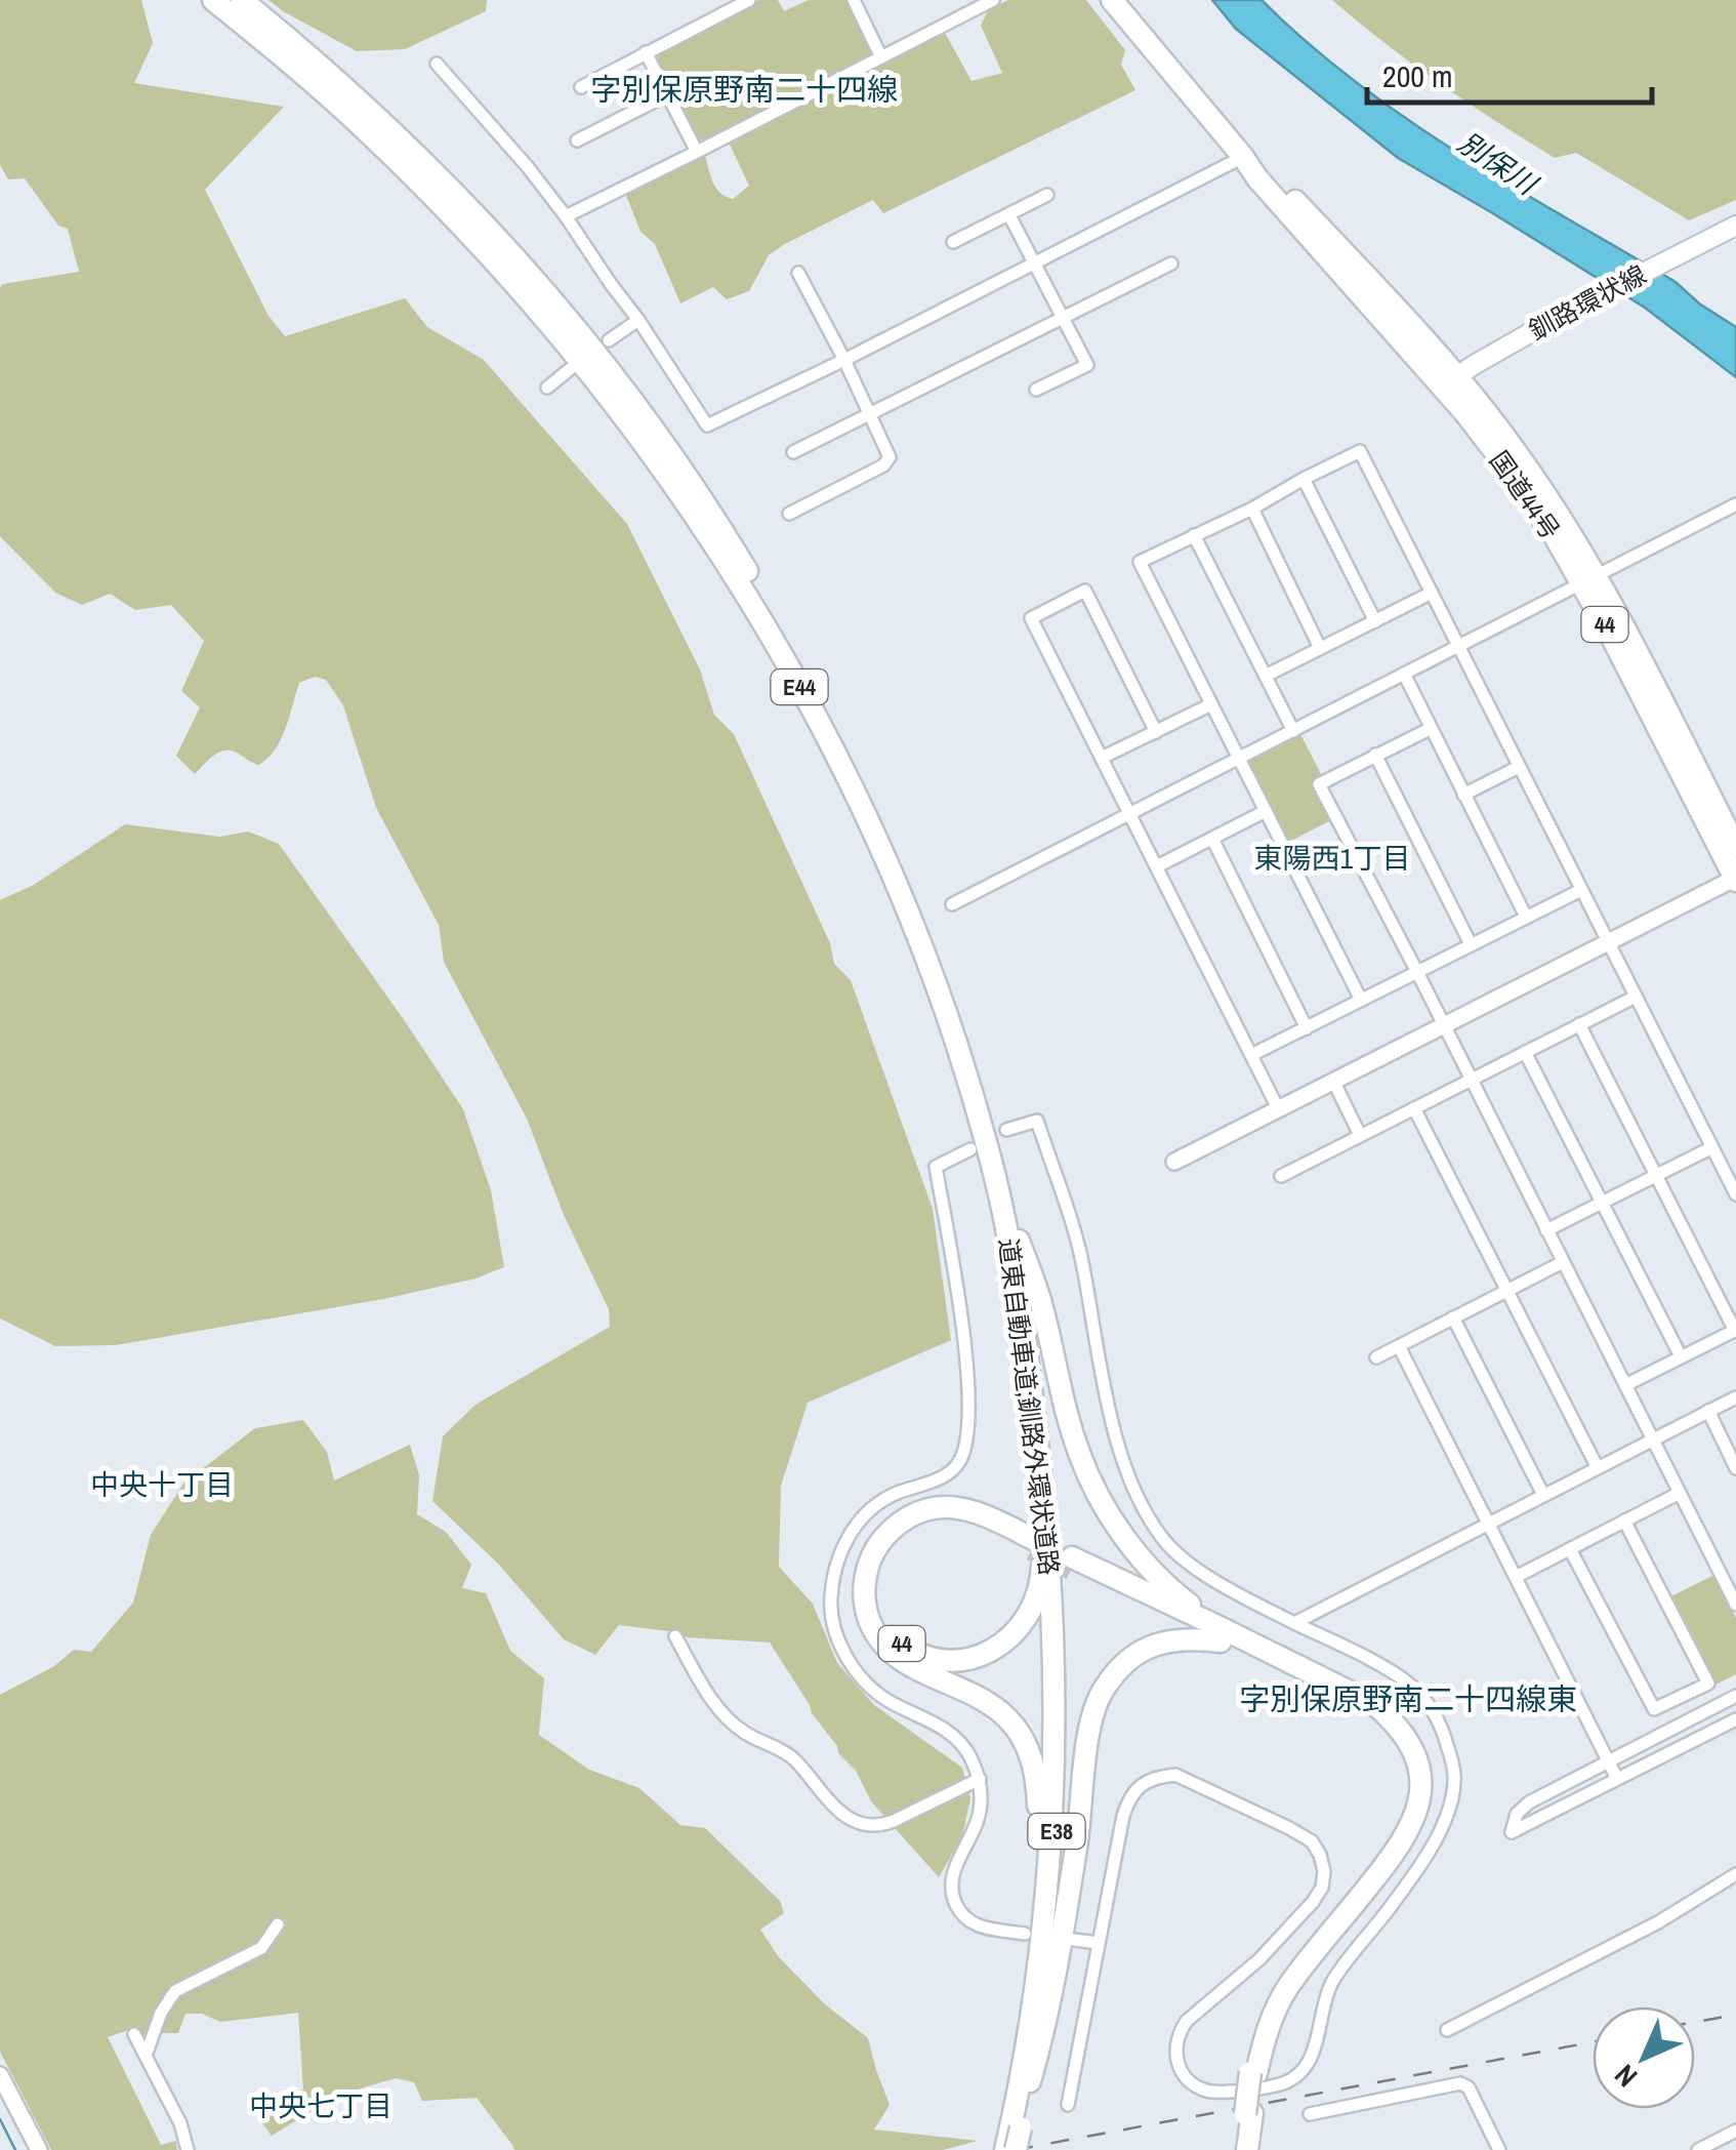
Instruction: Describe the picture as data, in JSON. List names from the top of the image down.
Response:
{
  "streets": {
    "highway": [
      "国道44号",
      "44",
      "E44",
      "道東自動車道;釧路外環状道路",
      "E38"
    ],
    "main road": ["釧路環状線"]
  },
  "crossings": [
    ["釧路環状線", "国道44号"],
    ["44", "道東自動車道;釧路外環状道路"]
  ],
  "districts": [
    "字別保原野南二十四線",
    "東陽西1丁目",
    "中央十丁目",
    "字別保原野南二十四線東",
    "中央七丁目"
  ],
  "water": ["別保川"],
  "scale_bar": "200 m",
  "north": "bottom left"
}
